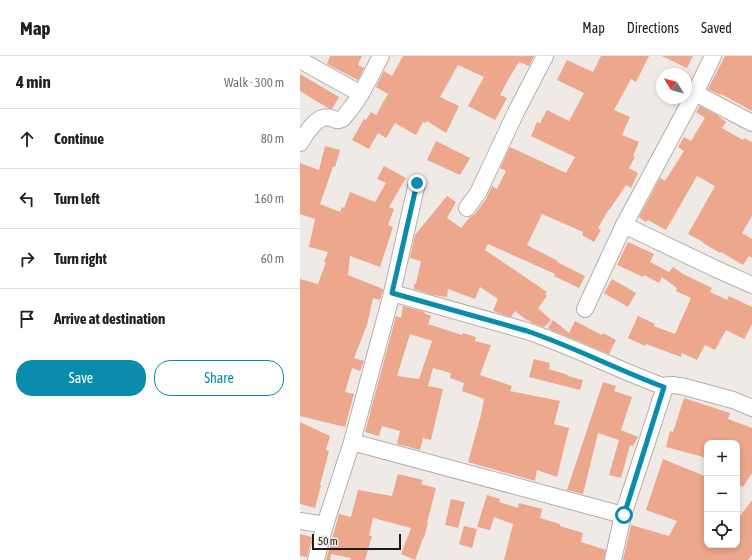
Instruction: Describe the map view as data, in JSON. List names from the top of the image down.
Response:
{
  "scale_bar": "50 m",
  "north": "top left",
  "page": {
    "header": "Map",
    "nav": ["Map", "Directions", "Saved"],
    "heading": ["4 min", "Walk · 300 m"],
    "list": [
      ["Continue", "80 m"],
      ["Turn left", "160 m"],
      ["Turn right", "60 m"],
      "Arrive at destination"
    ],
    "buttons": ["Save", "Share"],
    "map_buttons": ["+", "−"],
    "scale": "50 m"
  }
}
